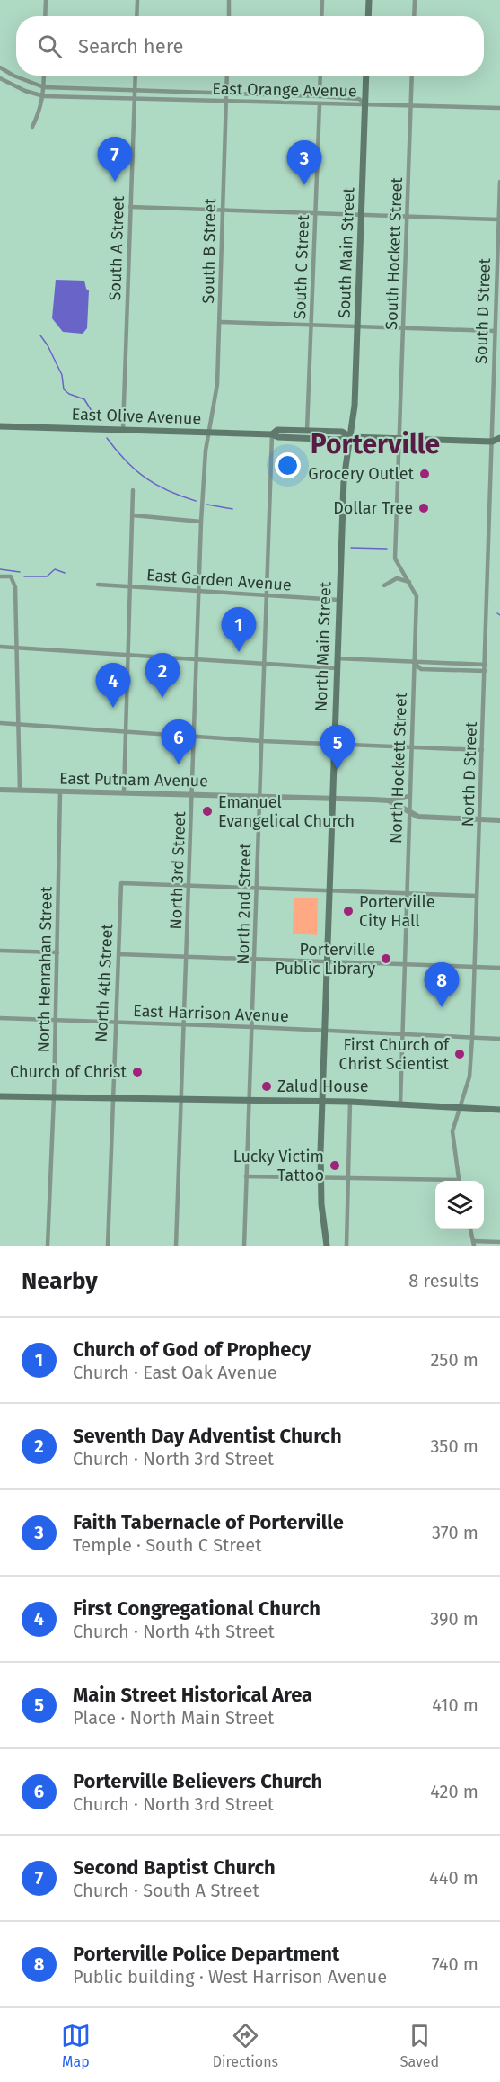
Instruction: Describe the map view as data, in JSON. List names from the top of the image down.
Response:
{
  "streets": {
    "main road": ["South Main Street", "East Olive Avenue", "North Main Street"],
    "street": [
      "East Orange Avenue",
      "South A Street",
      "South B Street",
      "South Hockett Street",
      "South C Street",
      "South D Street",
      "East Garden Avenue",
      "North Hockett Street",
      "North D Street",
      "East Putnam Avenue",
      "North 3rd Street",
      "North 2nd Street",
      "North Henrahan Street",
      "North 4th Street",
      "East Harrison Avenue"
    ]
  },
  "crossings": [
    ["East Orange Avenue", "South A Street"],
    ["East Orange Avenue", "South B Street"],
    ["East Orange Avenue", "South Main Street"],
    ["East Orange Avenue", "South C Street"],
    ["South A Street", "East Olive Avenue"],
    ["South B Street", "East Olive Avenue"],
    ["South B Street", "North 3rd Street"],
    ["South Main Street", "East Olive Avenue"],
    ["South Main Street", "North Main Street"],
    ["South Hockett Street", "North Hockett Street"],
    ["South C Street", "East Olive Avenue"],
    ["South D Street", "North D Street"],
    ["East Olive Avenue", "North Main Street"],
    ["East Olive Avenue", "North 3rd Street"],
    ["East Olive Avenue", "North 2nd Street"],
    ["East Garden Avenue", "North Main Street"],
    ["East Garden Avenue", "North 3rd Street"],
    ["East Garden Avenue", "North 2nd Street"],
    ["North Main Street", "East Putnam Avenue"],
    ["North Main Street", "East Harrison Avenue"],
    ["North Hockett Street", "East Harrison Avenue"],
    ["North D Street", "East Harrison Avenue"],
    ["East Putnam Avenue", "North 3rd Street"],
    ["East Putnam Avenue", "North 2nd Street"],
    ["East Putnam Avenue", "North Henrahan Street"],
    ["North 3rd Street", "North 4th Street"],
    ["North 3rd Street", "East Harrison Avenue"],
    ["North 2nd Street", "East Harrison Avenue"],
    ["North Henrahan Street", "East Harrison Avenue"],
    ["North 4th Street", "East Harrison Avenue"]
  ],
  "districts": ["Porterville"],
  "places": [
    "Grocery Outlet",
    "Dollar Tree",
    "Emanuel Evangelical Church",
    "Porterville City Hall",
    "Porterville Public Library",
    "First Church of Christ Scientist",
    "Church of Christ",
    "Zalud House",
    "Lucky Victim Tattoo"
  ],
  "page": {
    "search": "Search here",
    "pins": [
      "7",
      "3",
      "1",
      "2",
      "4",
      "6",
      "5",
      "8"
    ],
    "heading": ["Nearby", "8 results"],
    "list": [
      {
        "mark": "1",
        "name": "Church of God of Prophecy",
        "note": "Church · East Oak Avenue",
        "value": "250 m"
      },
      {
        "mark": "2",
        "name": "Seventh Day Adventist Church",
        "note": "Church · North 3rd Street",
        "value": "350 m"
      },
      {
        "mark": "3",
        "name": "Faith Tabernacle of Porterville",
        "note": "Temple · South C Street",
        "value": "370 m"
      },
      {
        "mark": "4",
        "name": "First Congregational Church",
        "note": "Church · North 4th Street",
        "value": "390 m"
      },
      {
        "mark": "5",
        "name": "Main Street Historical Area",
        "note": "Place · North Main Street",
        "value": "410 m"
      },
      {
        "mark": "6",
        "name": "Porterville Believers Church",
        "note": "Church · North 3rd Street",
        "value": "420 m"
      },
      {
        "mark": "7",
        "name": "Second Baptist Church",
        "note": "Church · South A Street",
        "value": "440 m"
      },
      {
        "mark": "8",
        "name": "Porterville Police Department",
        "note": "Public building · West Harrison Avenue",
        "value": "740 m"
      }
    ],
    "nav": ["Map", "Directions", "Saved"]
  }
}
